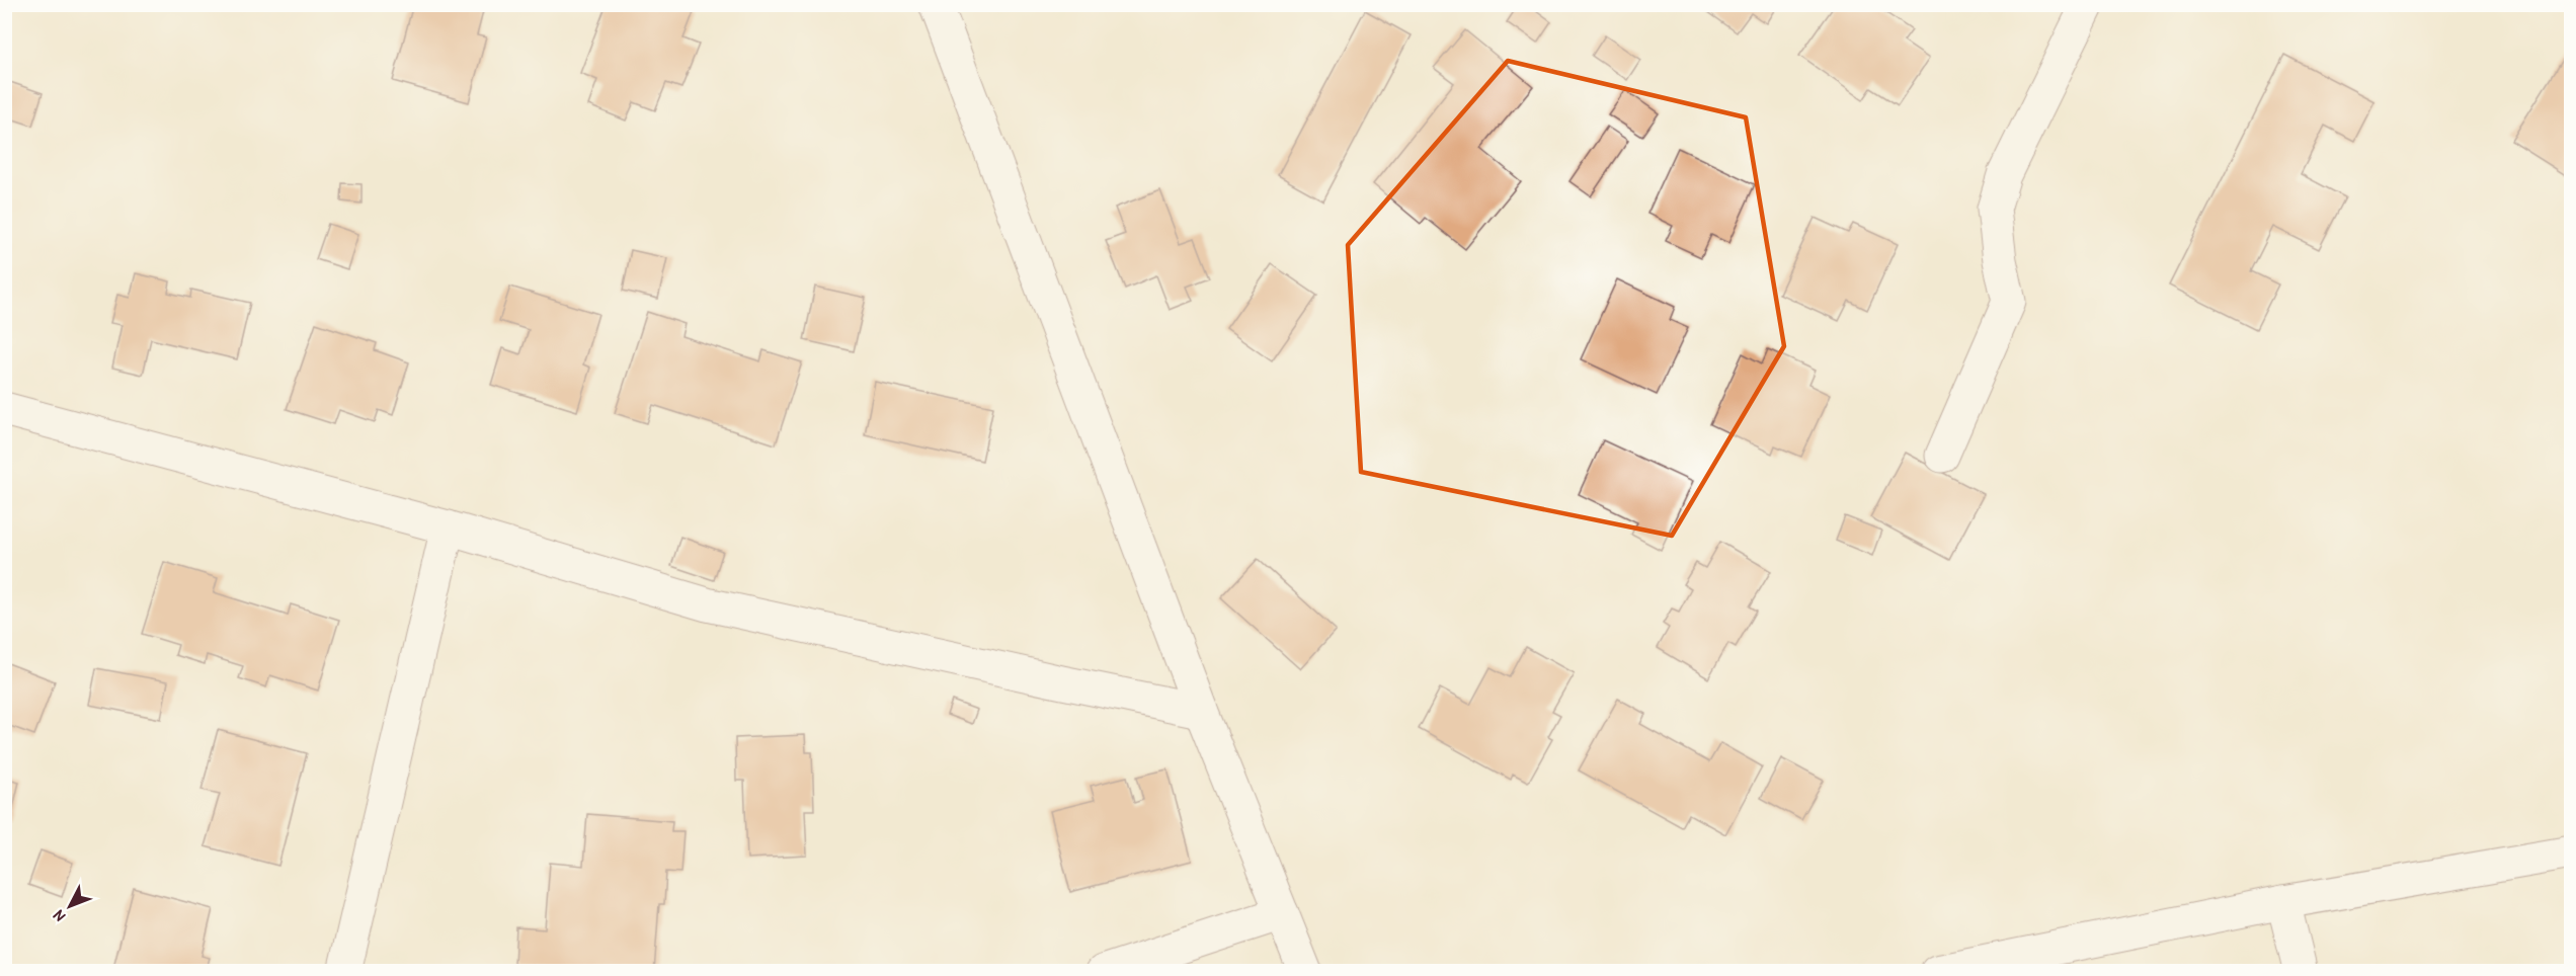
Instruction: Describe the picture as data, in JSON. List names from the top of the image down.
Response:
{
  "north": "bottom left"
}
